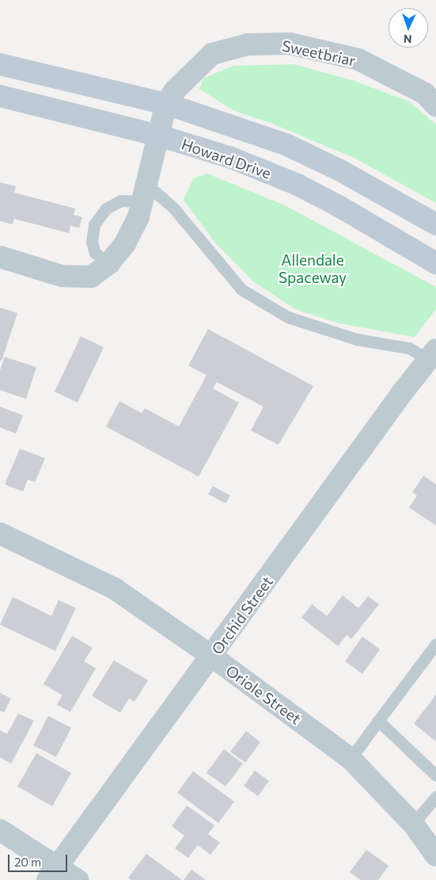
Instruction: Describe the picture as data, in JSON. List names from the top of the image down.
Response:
{
  "streets": {
    "main road": ["Howard Drive"],
    "street": ["Sweetbriar", "Orchid Street", "Oriole Street"]
  },
  "crossings": [
    ["Orchid Street", "Oriole Street"]
  ],
  "parks": ["Allendale Spaceway"],
  "scale_bar": "20 m",
  "north": "bottom"
}
